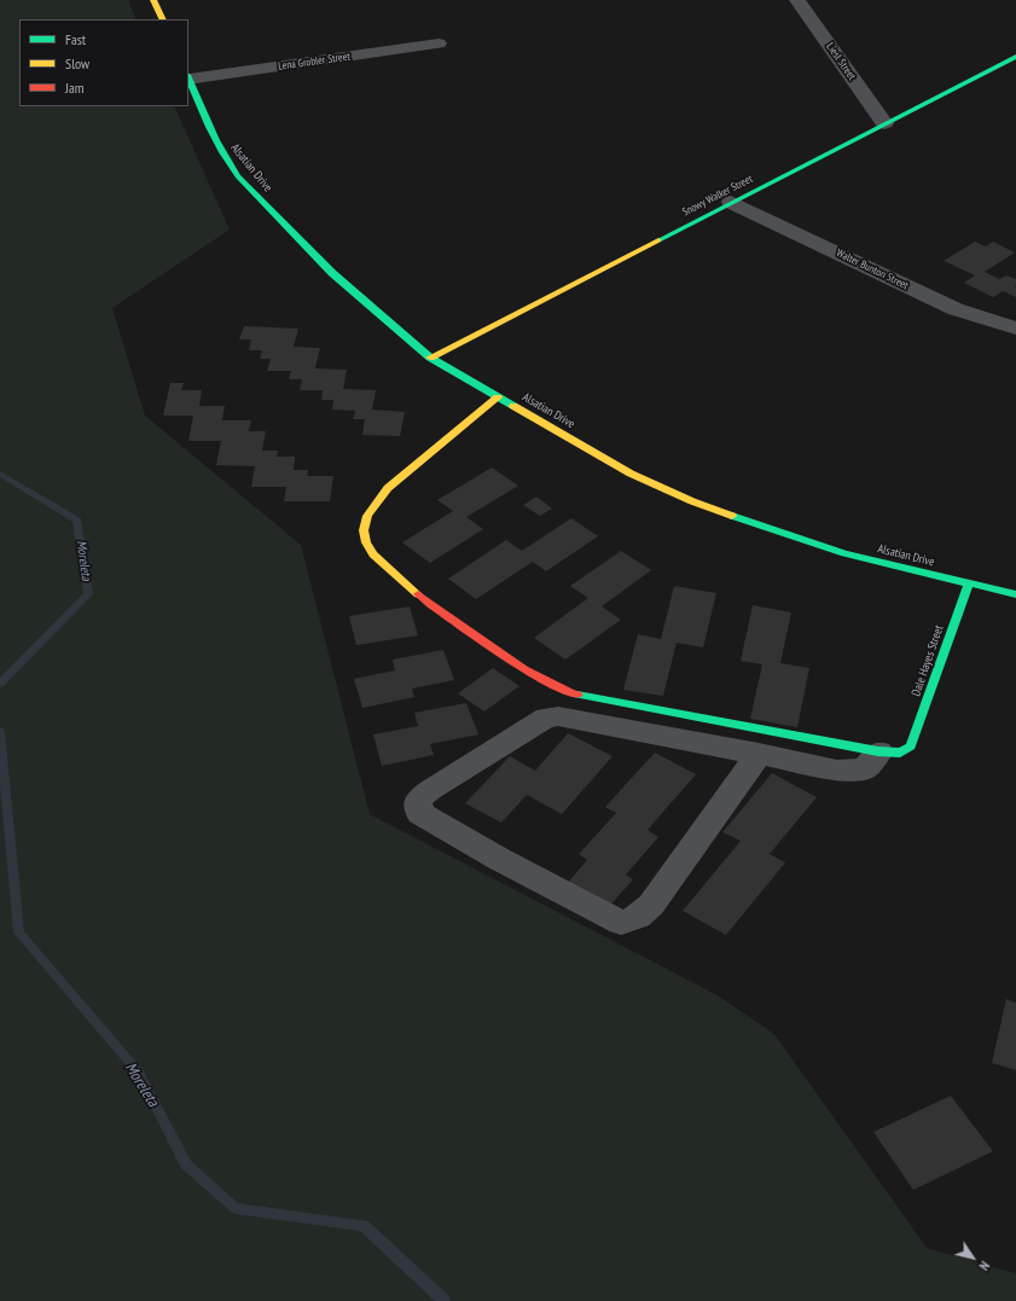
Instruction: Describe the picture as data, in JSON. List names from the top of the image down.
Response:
{
  "streets": {
    "street": [
      "Lena Grobler Street",
      "Liesl Street",
      "Alsatian Drive",
      "Snowy Walker Street",
      "Walter Bunton Street",
      "Dale Hayes Street"
    ]
  },
  "crossings": [
    ["Lena Grobler Street", "Alsatian Drive"],
    ["Liesl Street", "Snowy Walker Street"],
    ["Alsatian Drive", "Snowy Walker Street"],
    ["Alsatian Drive", "Dale Hayes Street"],
    ["Snowy Walker Street", "Walter Bunton Street"]
  ],
  "water": ["Moreleta"],
  "legend": ["Fast", "Slow", "Jam"],
  "north": "bottom right"
}
